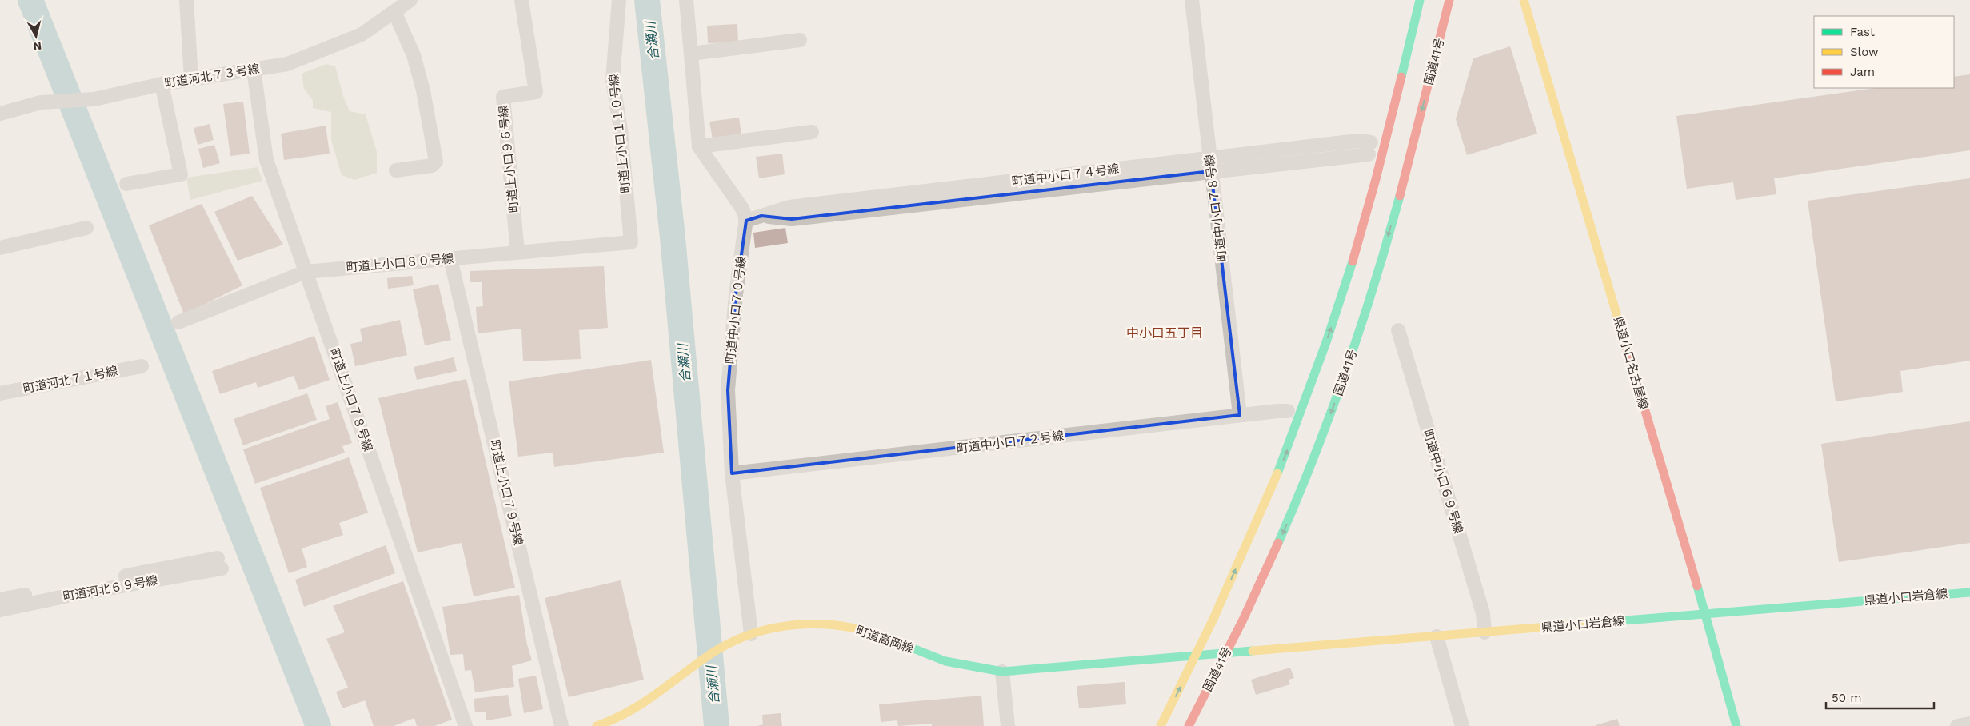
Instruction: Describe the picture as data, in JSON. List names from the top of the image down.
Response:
{
  "streets": {
    "main road": [
      "国道41号",
      "県道小口名古屋線",
      "県道小口岩倉線",
      "町道高岡線"
    ],
    "street": [
      "町道河北７３号線",
      "町道上小口１１０号線",
      "町道上小口９６号線",
      "町道中小口７４号線",
      "町道中小口７８号線",
      "町道上小口８０号線",
      "町道中小口７０号線",
      "町道河北７１号線",
      "町道上小口７８号線",
      "町道中小口７２号線",
      "町道中小口６９号線",
      "町道上小口７９号線",
      "町道河北６９号線"
    ]
  },
  "crossings": [
    ["国道41号", "県道小口岩倉線"],
    ["国道41号", "町道高岡線"],
    ["町道河北７３号線", "町道上小口７８号線"],
    ["町道上小口１１０号線", "町道上小口８０号線"],
    ["町道上小口９６号線", "町道上小口８０号線"],
    ["町道中小口７４号線", "町道中小口７８号線"],
    ["町道中小口７４号線", "町道中小口７０号線"],
    ["町道中小口７８号線", "町道中小口７２号線"],
    ["町道上小口８０号線", "町道上小口７８号線"],
    ["町道上小口８０号線", "町道上小口７９号線"],
    ["町道中小口７０号線", "町道中小口７２号線"],
    ["町道中小口７０号線", "町道高岡線"],
    ["県道小口名古屋線", "県道小口岩倉線"],
    ["町道中小口６９号線", "県道小口岩倉線"],
    ["県道小口岩倉線", "町道高岡線"]
  ],
  "districts": ["中小口五丁目"],
  "water": ["合瀬川"],
  "legend": ["Fast", "Slow", "Jam"],
  "scale_bar": "50 m",
  "north": "bottom"
}
